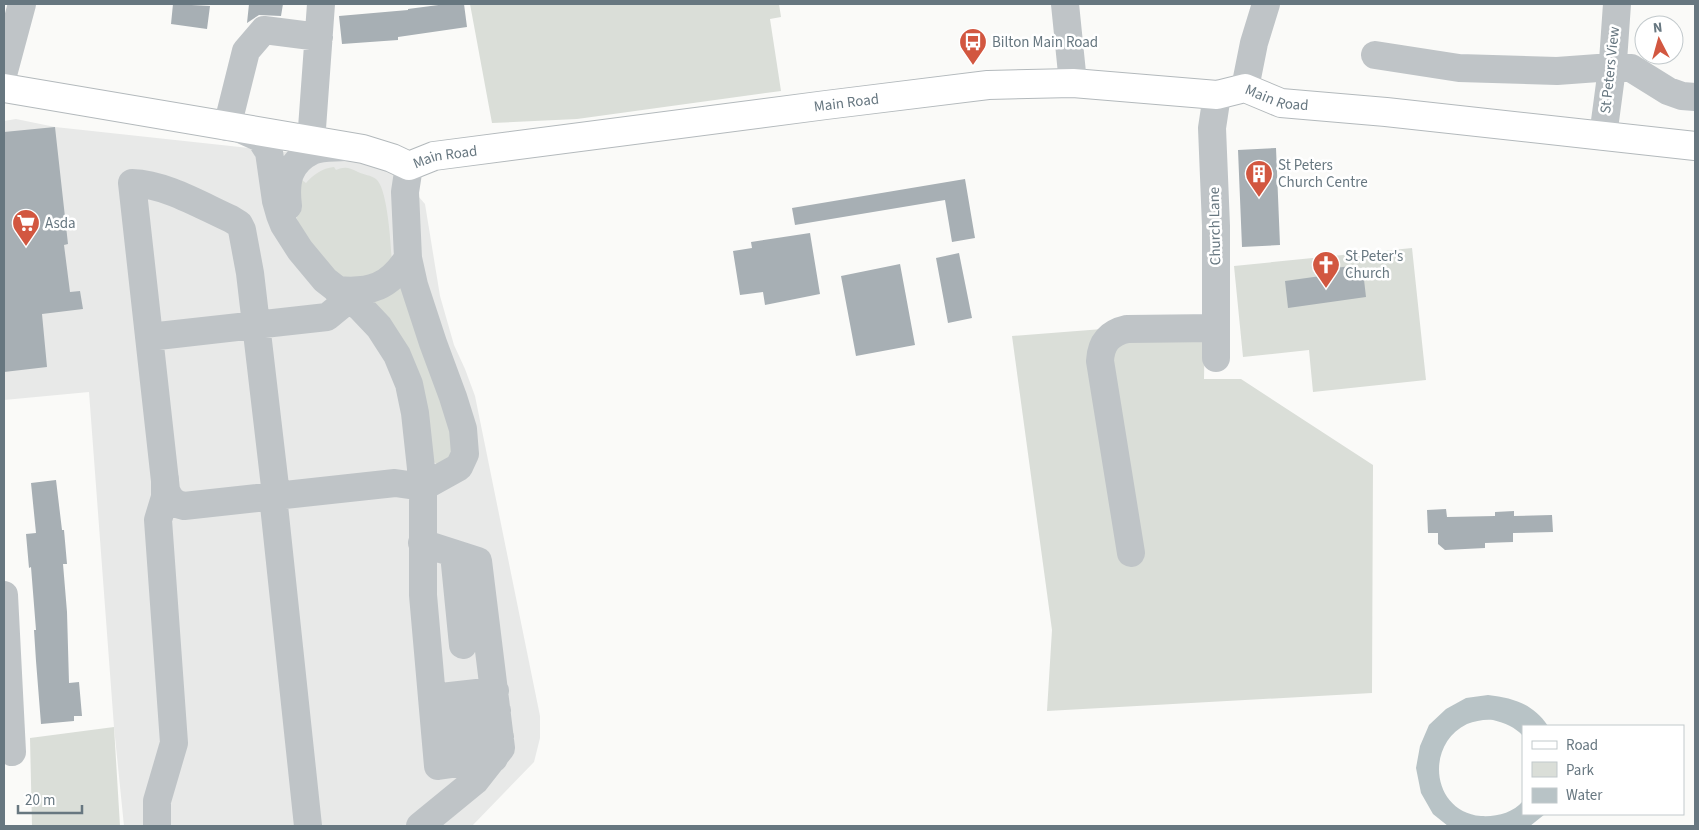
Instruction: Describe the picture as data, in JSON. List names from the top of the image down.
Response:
{
  "streets": {
    "main road": ["Main Road"],
    "street": ["St Peters View", "Church Lane"]
  },
  "crossings": [
    ["St Peters View", "Main Road"],
    ["Main Road", "Church Lane"]
  ],
  "places": {
    "bus stop": ["Bilton Main Road"],
    "building": ["St Peters Church Centre"],
    "supermarket": ["Asda"],
    "church": ["St Peter's Church"]
  },
  "legend": ["Road", "Park", "Water"],
  "scale_bar": "20 m",
  "north": "top"
}
